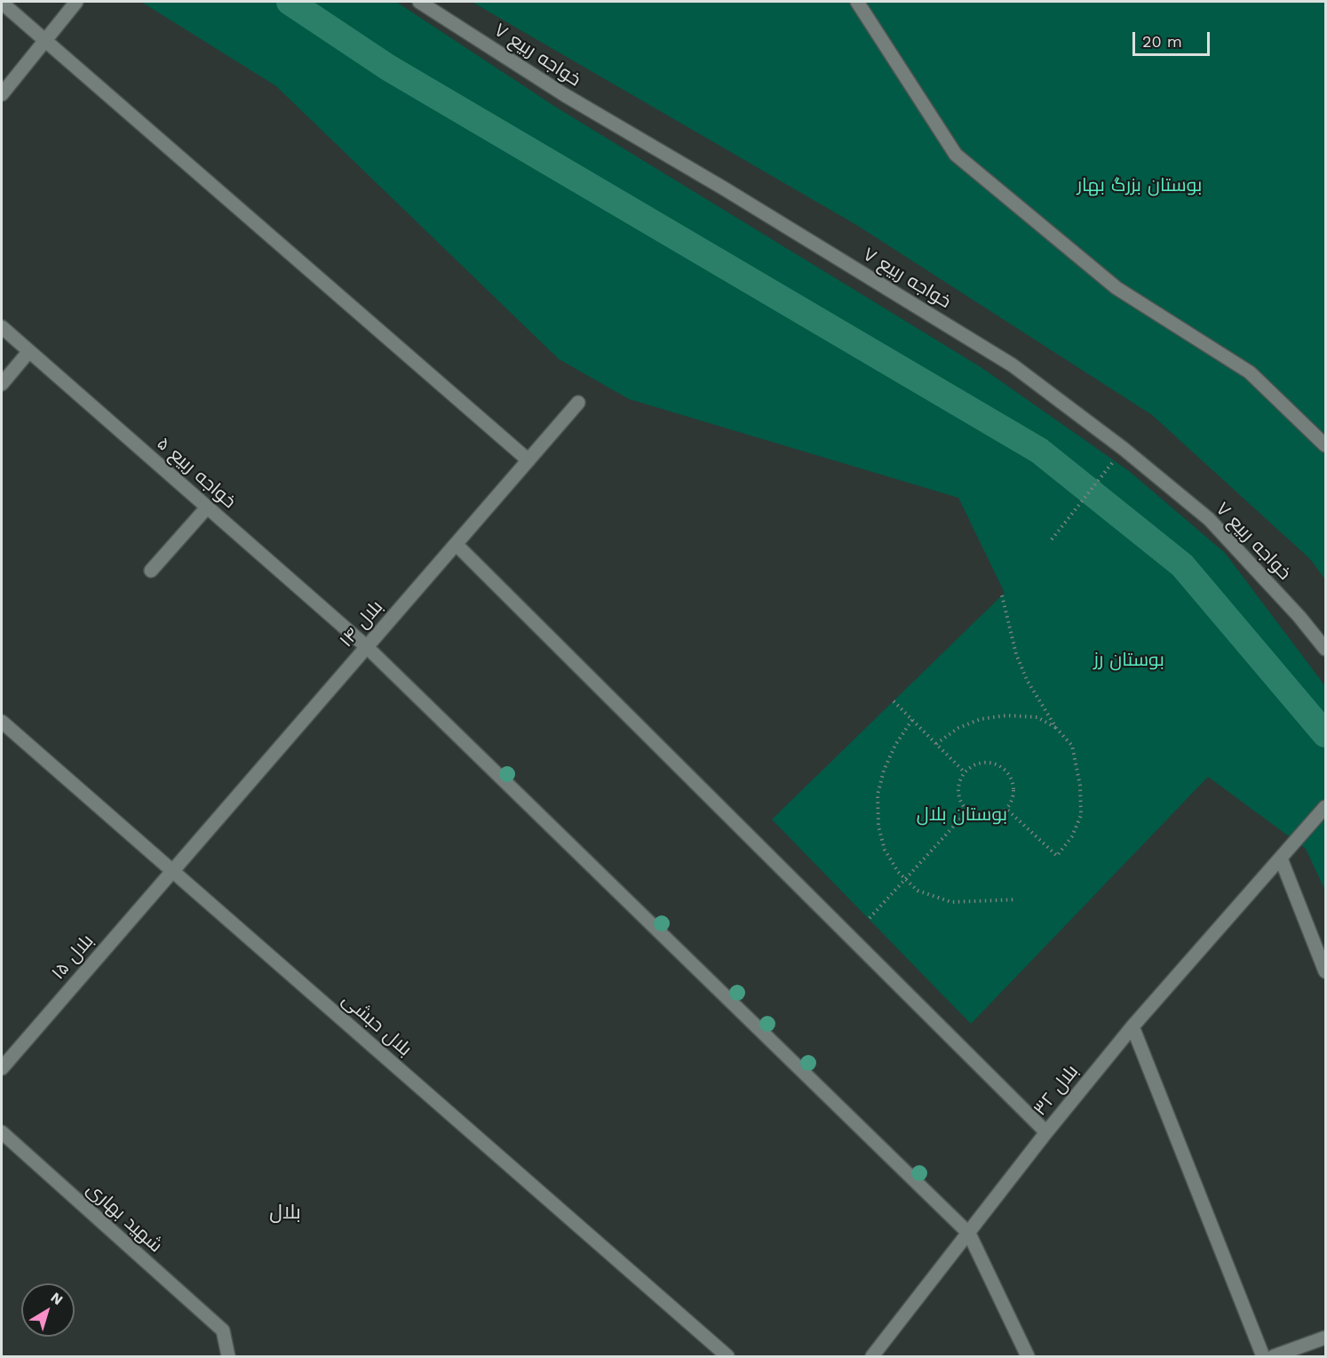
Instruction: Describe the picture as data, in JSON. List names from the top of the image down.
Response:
{
  "streets": {
    "street": [
      "خواجه ربیع ۷",
      "خواجه ربیع ۵",
      "بلال ۱۴",
      "بلال ۱۵",
      "بلال حبشی",
      "بلال ۳۲",
      "شهید بهاری"
    ]
  },
  "crossings": [
    ["خواجه ربیع ۵", "بلال ۱۴"],
    ["خواجه ربیع ۵", "بلال ۳۲"],
    ["بلال ۱۴", "بلال ۱۵"],
    ["بلال ۱۴", "بلال حبشی"],
    ["بلال ۱۵", "بلال حبشی"]
  ],
  "districts": ["بلال"],
  "parks": ["بوستان بزرگ بهار", "بوستان رز", "بوستان بلال"],
  "scale_bar": "20 m",
  "north": "top right"
}
